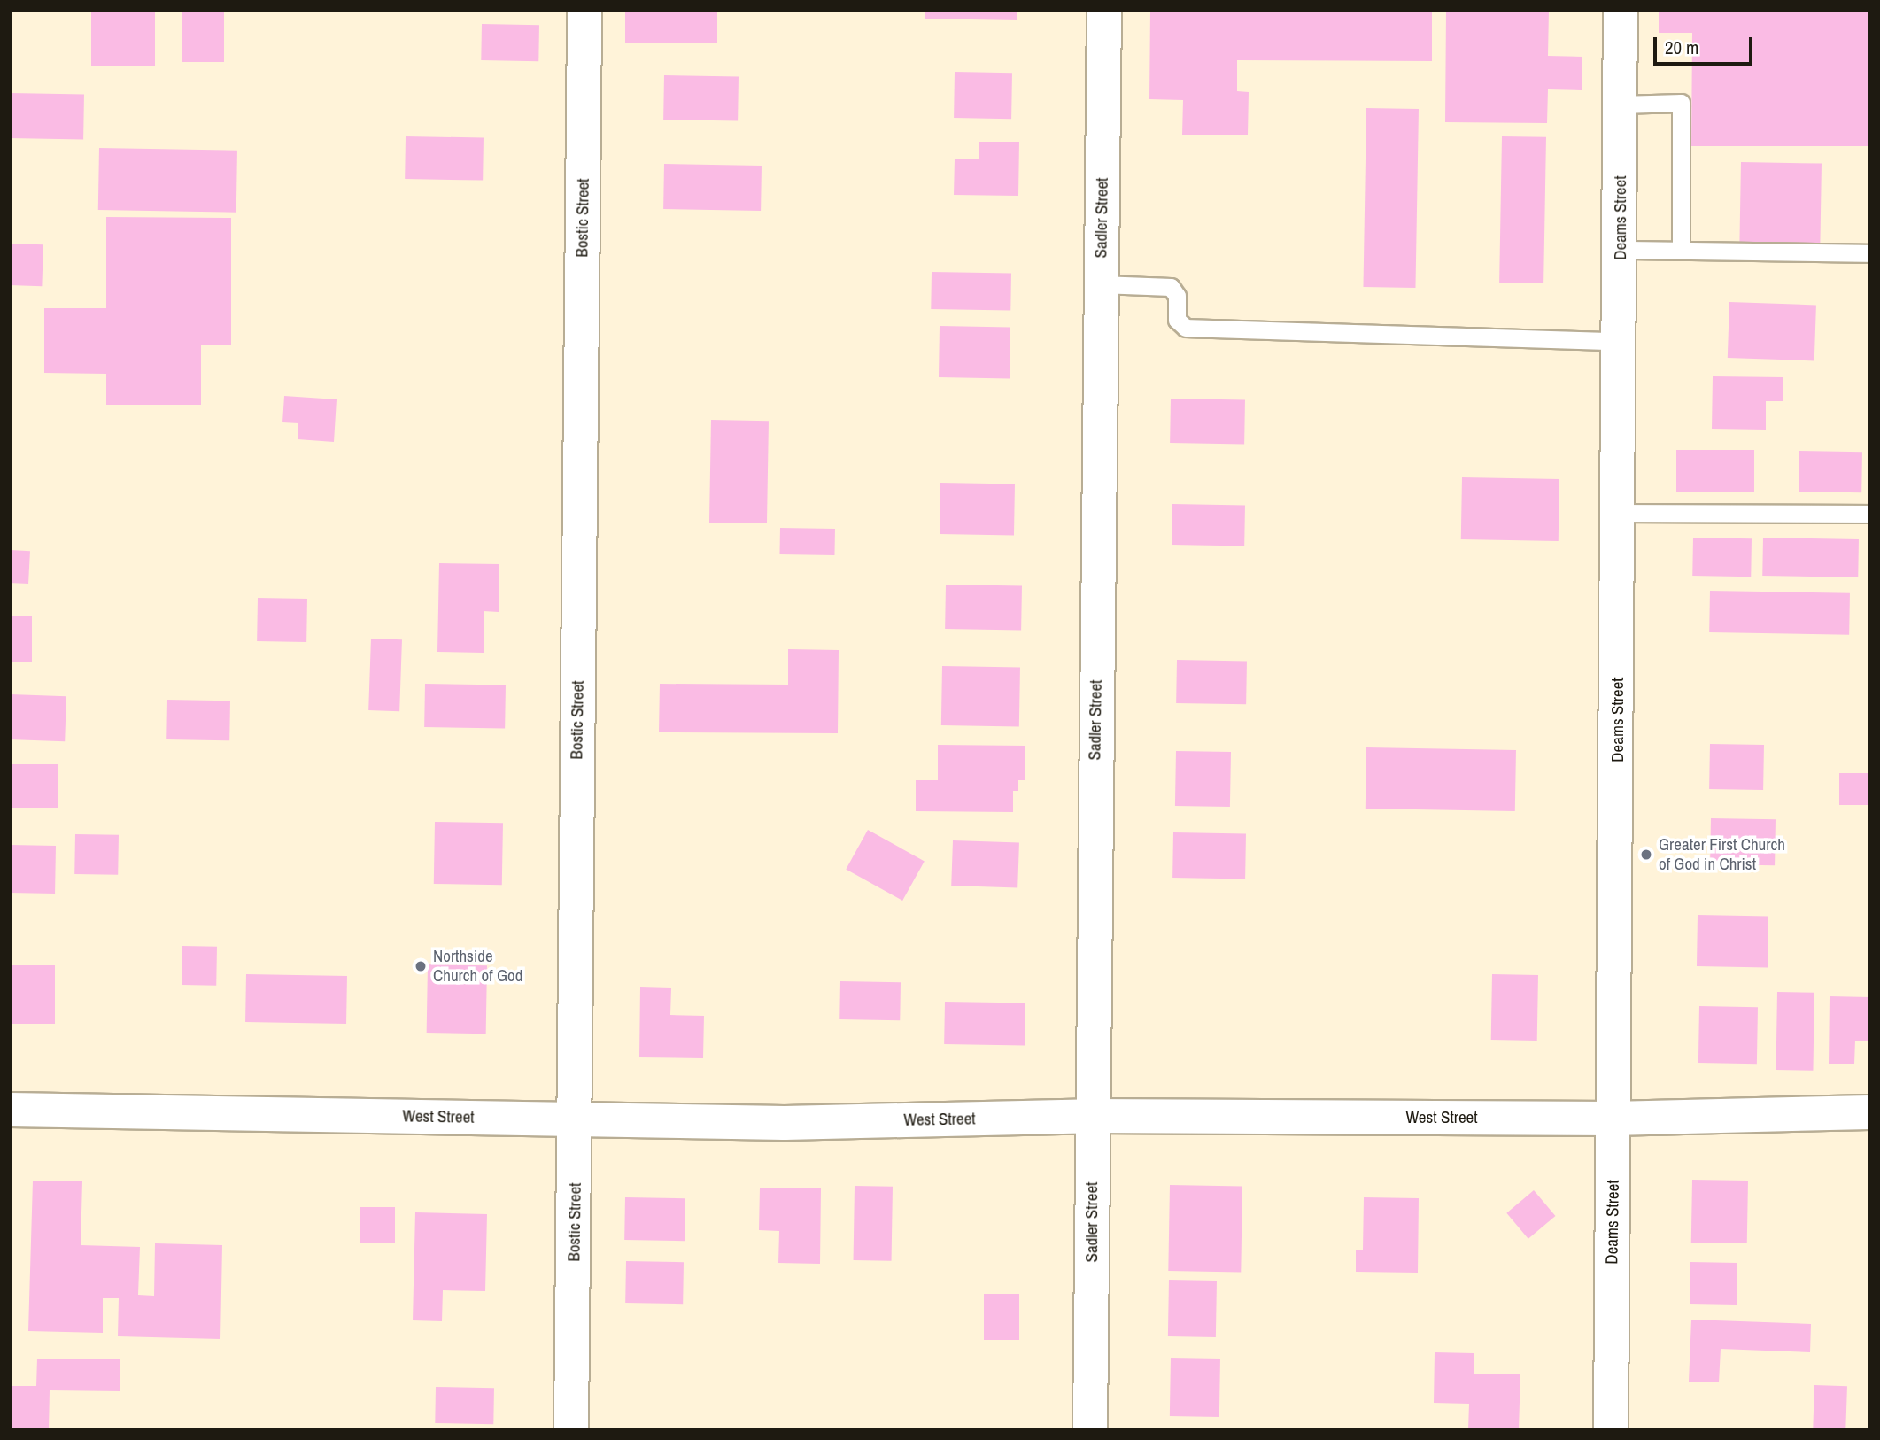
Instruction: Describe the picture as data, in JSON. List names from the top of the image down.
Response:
{
  "streets": {
    "street": [
      "Bostic Street",
      "Sadler Street",
      "Deams Street",
      "West Street"
    ]
  },
  "crossings": [
    ["Bostic Street", "West Street"],
    ["Sadler Street", "West Street"],
    ["Deams Street", "West Street"]
  ],
  "places": ["Greater First Church of God in Christ", "Northside Church of God"],
  "scale_bar": "20 m"
}
